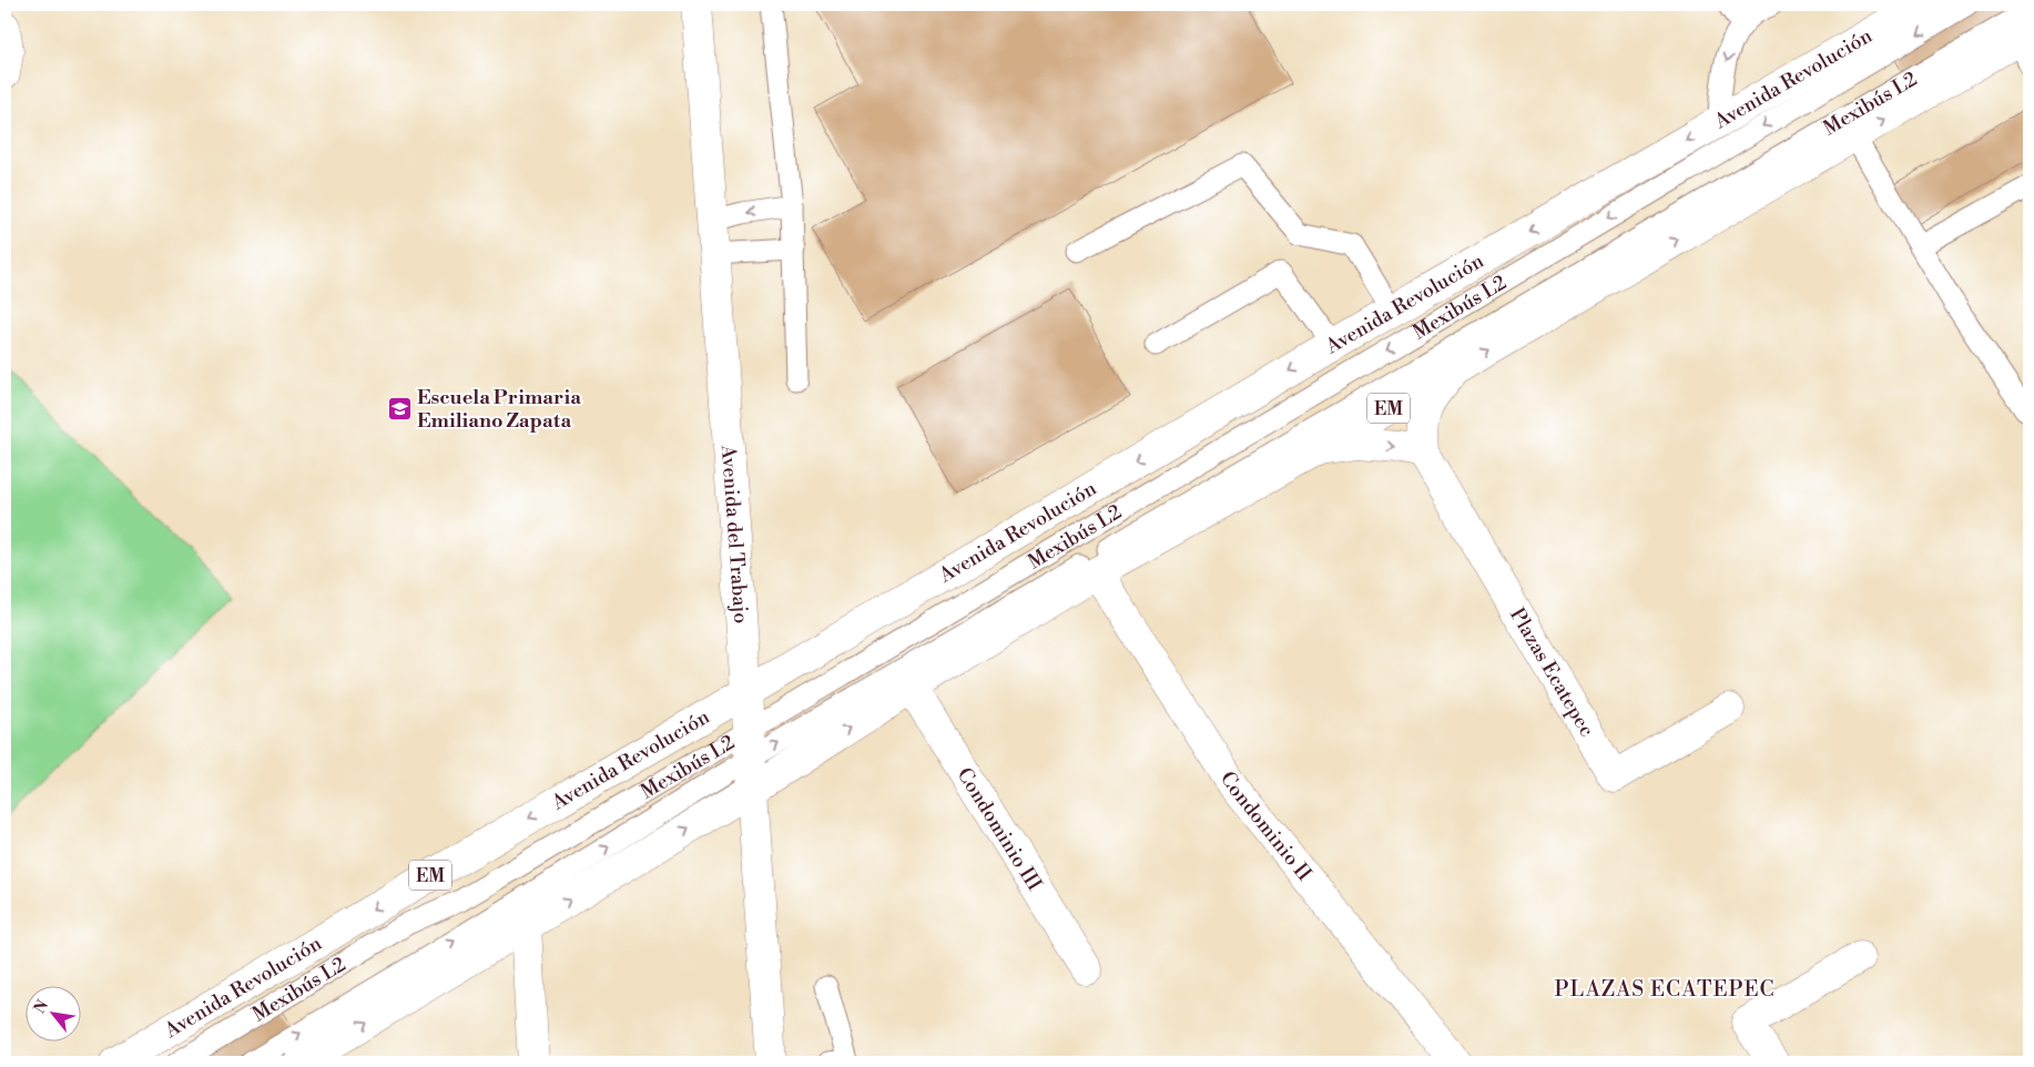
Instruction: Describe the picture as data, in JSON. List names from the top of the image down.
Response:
{
  "streets": {
    "main road": [
      "Avenida Revolución",
      "EM",
      "Avenida del Trabajo",
      "Plazas Ecatepec",
      "Condominio II",
      "Condominio III"
    ],
    "lane": ["Mexibús L2"]
  },
  "crossings": [
    ["Avenida Revolución", "Avenida del Trabajo"],
    ["Mexibús L2", "Avenida del Trabajo"],
    ["EM", "Avenida del Trabajo"],
    ["EM", "Plazas Ecatepec"],
    ["EM", "Condominio II"],
    ["EM", "Condominio III"]
  ],
  "districts": ["PLAZAS ECATEPEC"],
  "places": {
    "school or university": ["Escuela Primaria Emiliano Zapata"]
  },
  "north": "top left"
}
